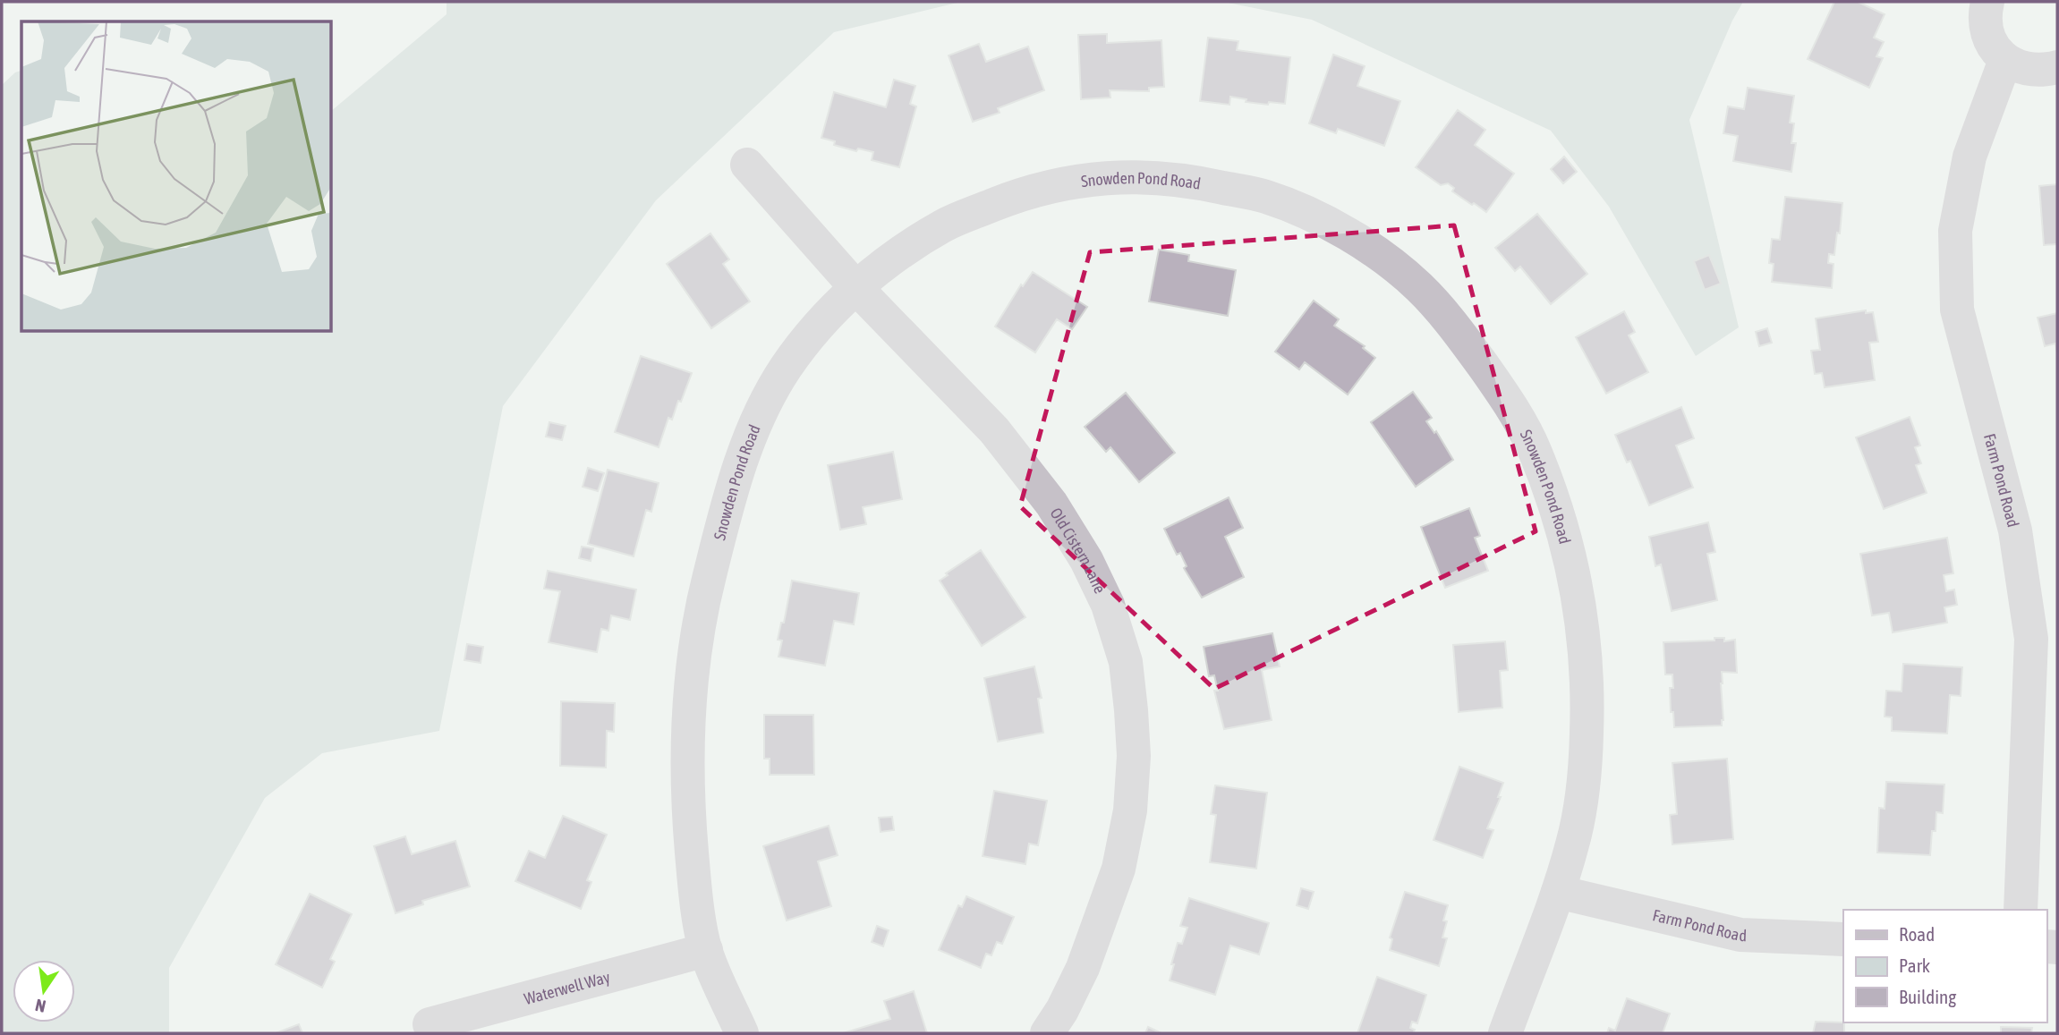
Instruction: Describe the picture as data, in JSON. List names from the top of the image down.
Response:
{
  "streets": {
    "street": [
      "Snowden Pond Road",
      "Farm Pond Road",
      "Old Cistern Lane",
      "Waterwell Way"
    ]
  },
  "crossings": [
    ["Snowden Pond Road", "Farm Pond Road"],
    ["Snowden Pond Road", "Old Cistern Lane"],
    ["Snowden Pond Road", "Waterwell Way"]
  ],
  "legend": ["Road", "Park", "Building"],
  "north": "bottom"
}
